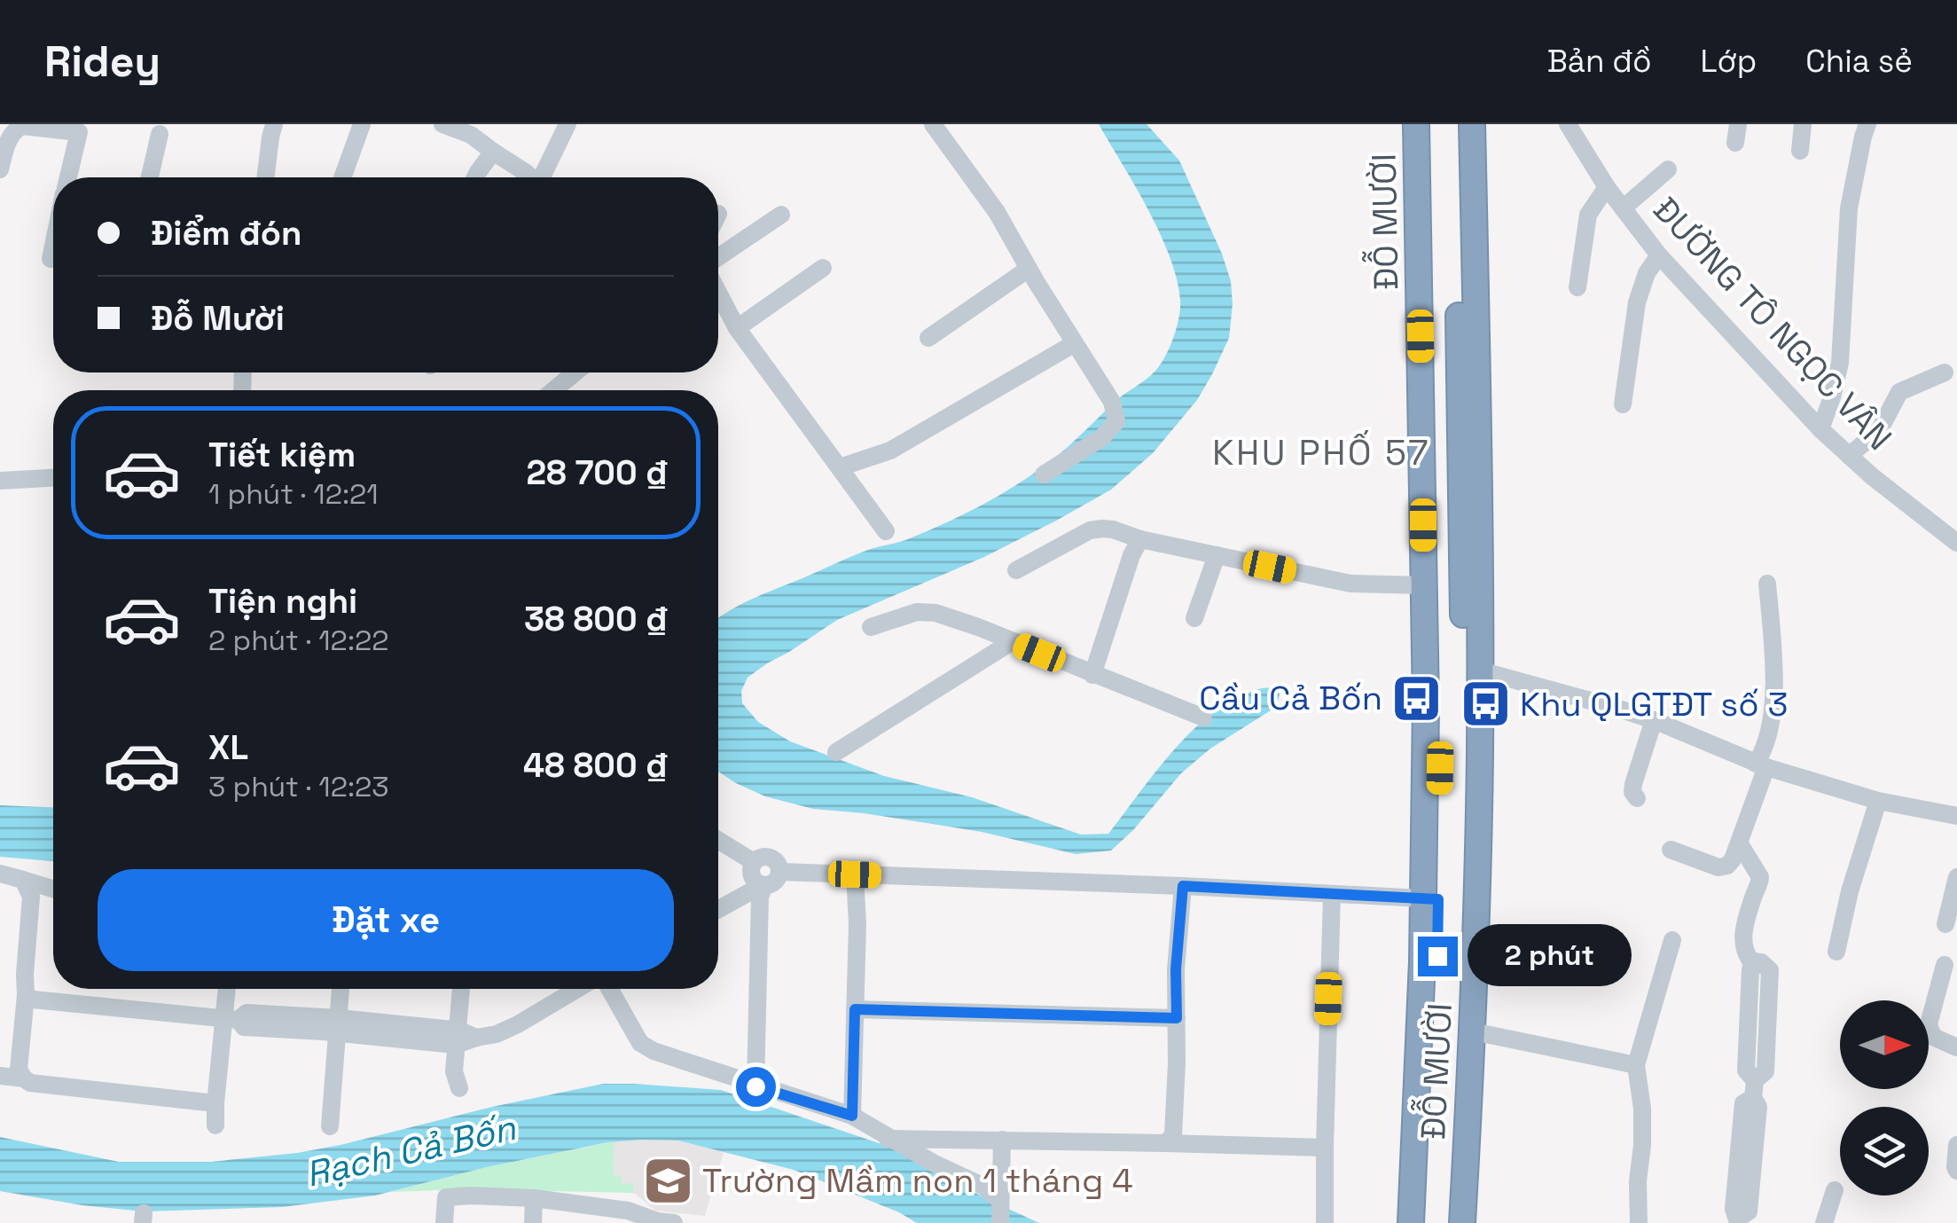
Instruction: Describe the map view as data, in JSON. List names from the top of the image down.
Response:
{
  "streets": {
    "highway": ["ĐỖ MƯỜI"],
    "street": ["ĐƯỜNG TÔ NGỌC VÂN"]
  },
  "districts": ["KHU PHỐ 57"],
  "water": ["Rạch Cả Bốn"],
  "places": {
    "bus stop": ["Cầu Cả Bốn", "Khu QLGTĐT số 3"],
    "school or university": ["Trường Mầm non 1 tháng 4"]
  },
  "north": "right",
  "page": {
    "header": "Ridey",
    "nav": ["Bản đồ", "Lớp", "Chia sẻ"],
    "banner": ["Điểm đón", "Đỗ Mười"],
    "list": [
      {
        "name": "Tiết kiệm",
        "note": "1 phút · 12:21",
        "value": "28 700 ₫"
      },
      {
        "name": "Tiện nghi",
        "note": "2 phút · 12:22",
        "value": "38 800 ₫"
      },
      {
        "name": "XL",
        "note": "3 phút · 12:23",
        "value": "48 800 ₫"
      }
    ],
    "buttons": "Đặt xe",
    "bubble": "2 phút"
  }
}
